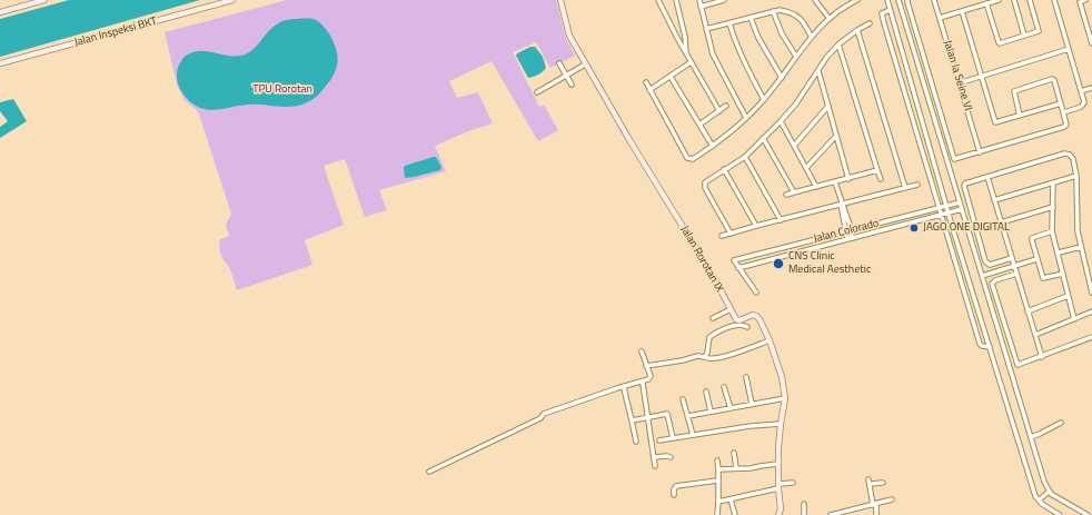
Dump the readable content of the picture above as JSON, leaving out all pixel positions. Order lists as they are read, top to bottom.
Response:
{
  "streets": {
    "street": [
      "Jalan Inspeksi BKT",
      "Jalan la Seine VI",
      "Jalan Colorado",
      "Jalan Rorotan IX"
    ]
  },
  "parks": ["TPU Rorotan"],
  "places": ["JAGO ONE DIGITAL", "CNS Clinic Medical Aesthetic"]
}
